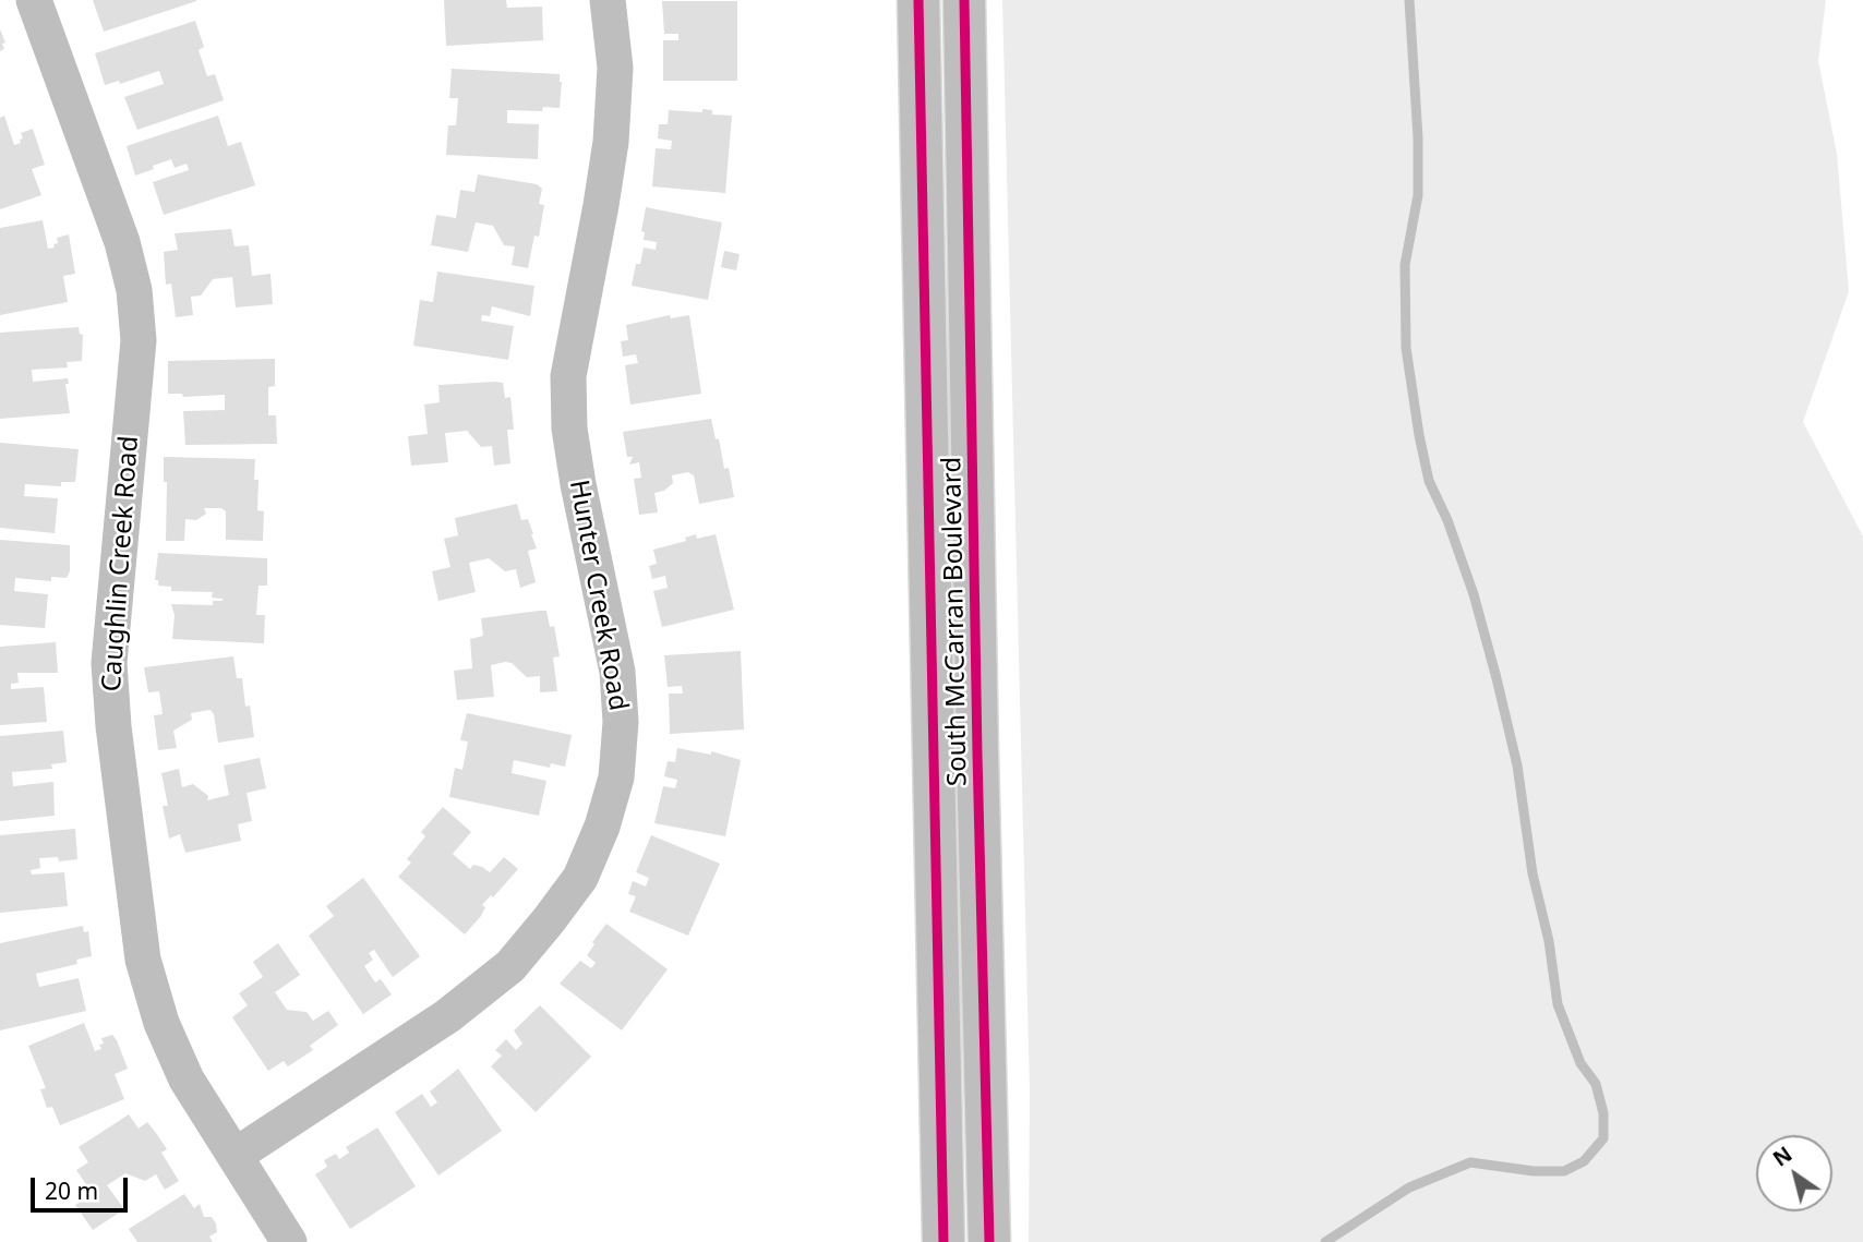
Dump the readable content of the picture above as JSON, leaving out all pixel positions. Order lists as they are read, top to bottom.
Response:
{
  "streets": {
    "main road": ["South McCarran Boulevard"],
    "street": ["Caughlin Creek Road", "Hunter Creek Road"]
  },
  "crossings": [
    ["Caughlin Creek Road", "Hunter Creek Road"]
  ],
  "scale_bar": "20 m",
  "north": "top left"
}
